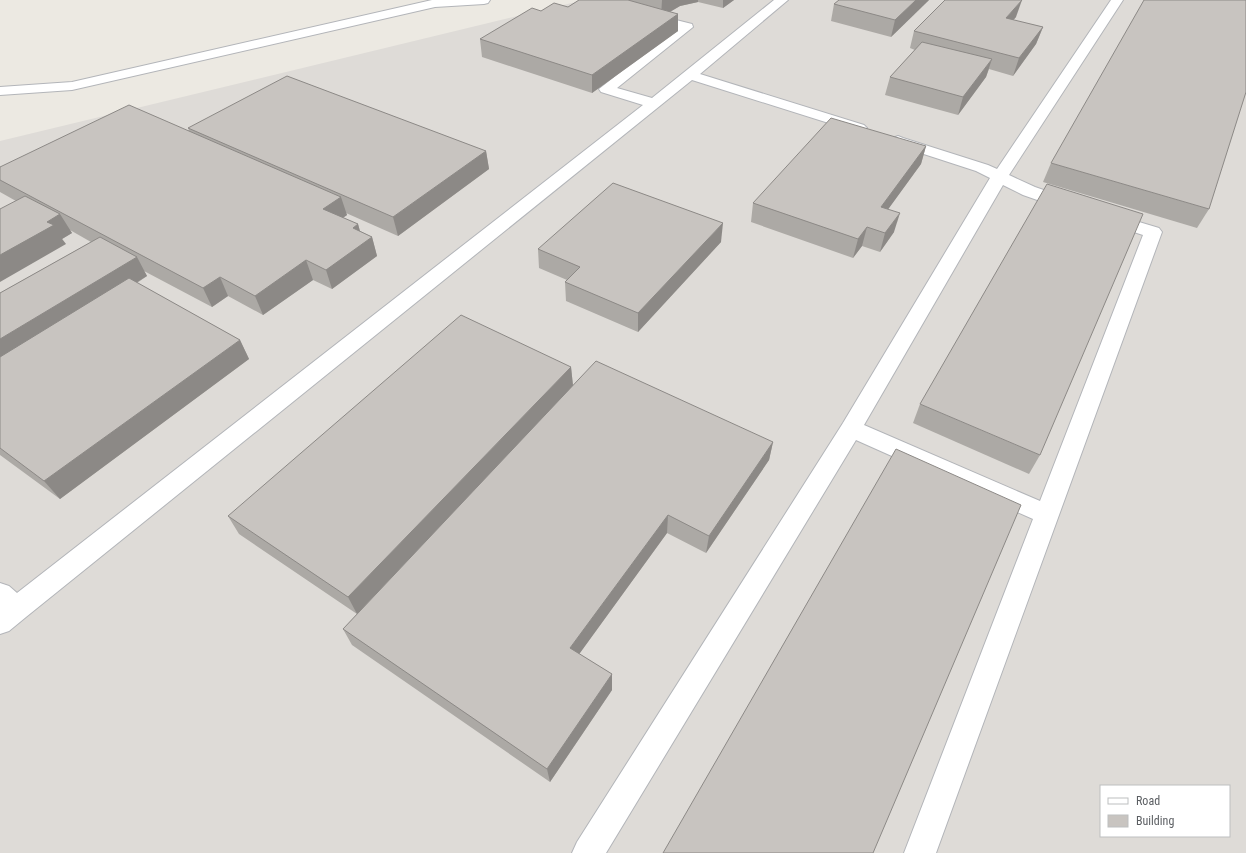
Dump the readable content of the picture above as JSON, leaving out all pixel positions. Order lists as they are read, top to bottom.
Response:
{
  "legend": ["Road", "Building"]
}
